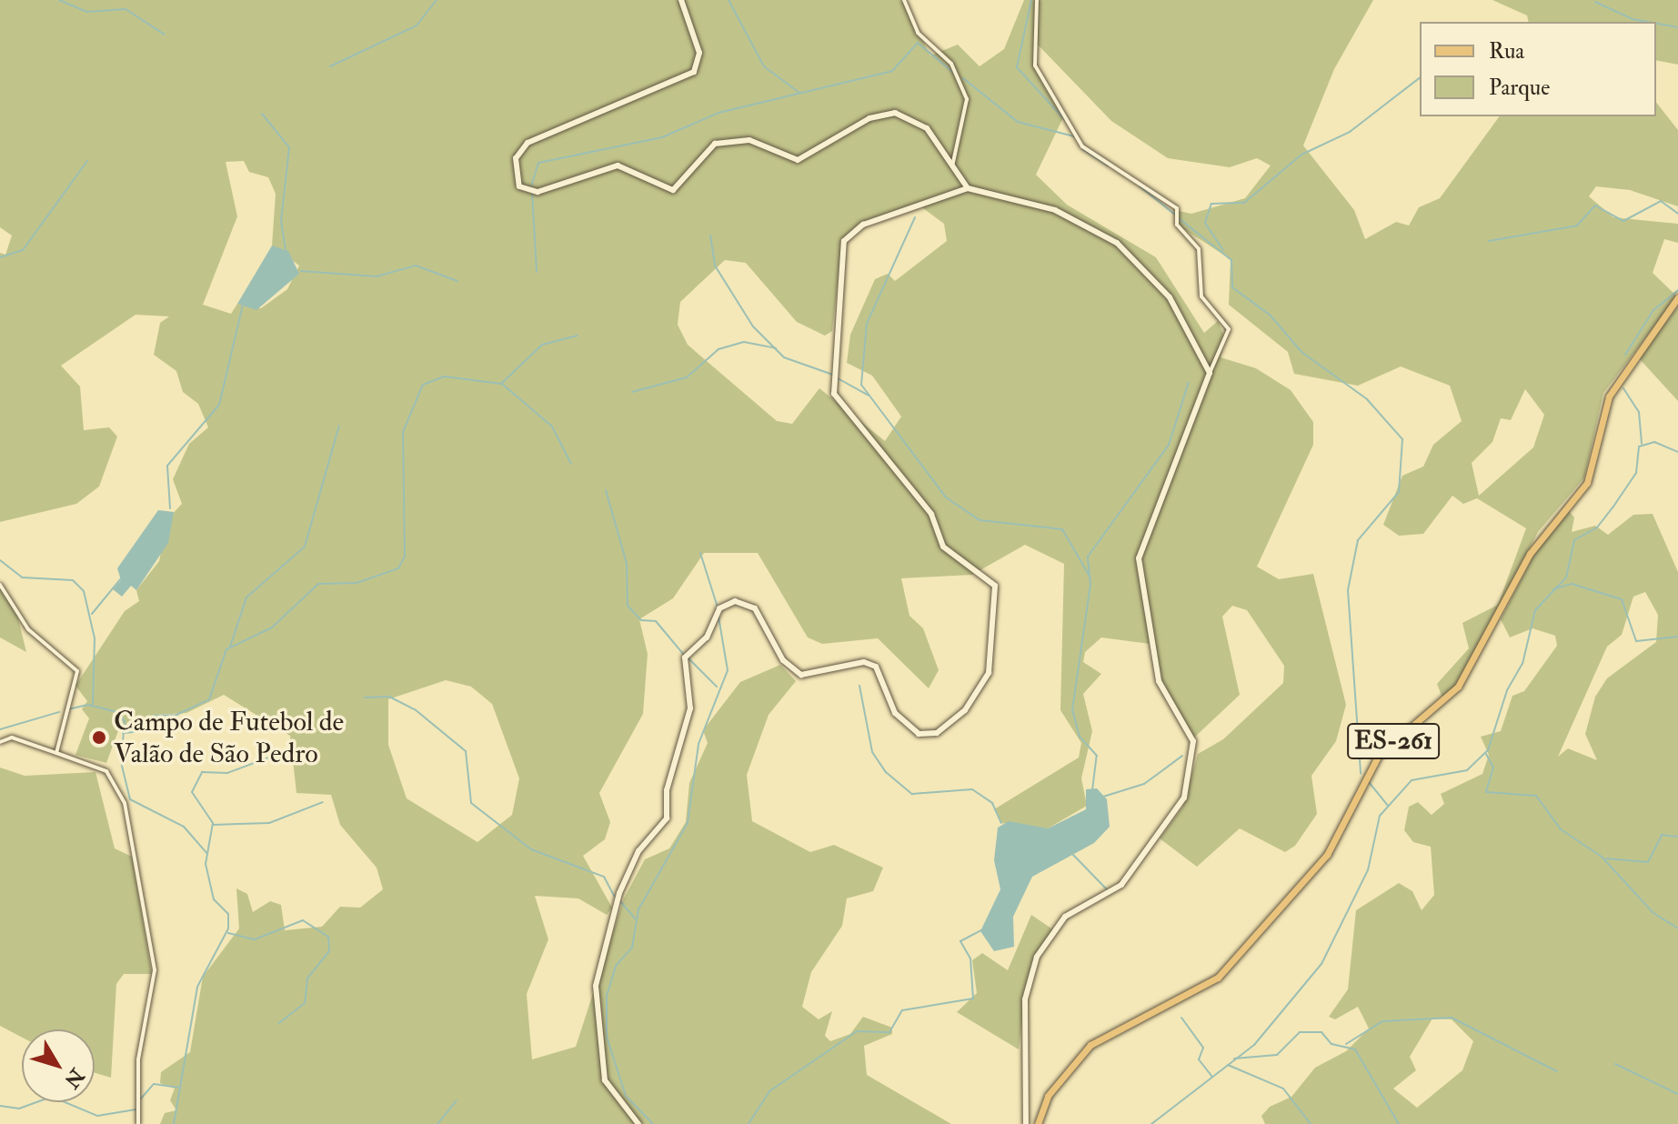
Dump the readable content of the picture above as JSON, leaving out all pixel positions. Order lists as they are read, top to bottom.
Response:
{
  "streets": {
    "main road": ["ES-261"]
  },
  "places": ["Campo de Futebol de Valão de São Pedro"],
  "legend": ["Rua", "Parque"],
  "north": "bottom right"
}
